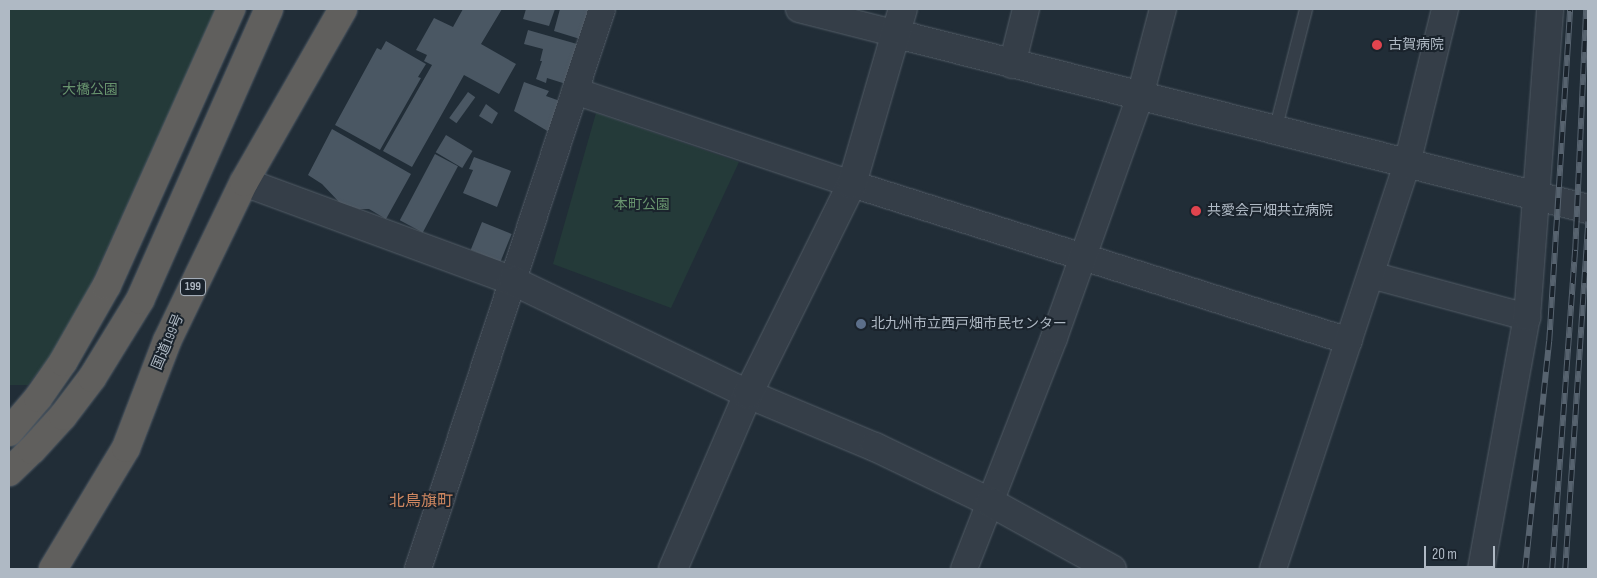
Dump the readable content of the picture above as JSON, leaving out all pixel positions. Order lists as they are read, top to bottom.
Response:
{
  "streets": {
    "highway": ["199", "国道199号"]
  },
  "districts": ["北鳥旗町"],
  "parks": ["大橋公園", "本町公園"],
  "places": ["古賀病院", "共愛会戸畑共立病院", "北九州市立西戸畑市民センター"],
  "scale_bar": "20 m"
}
